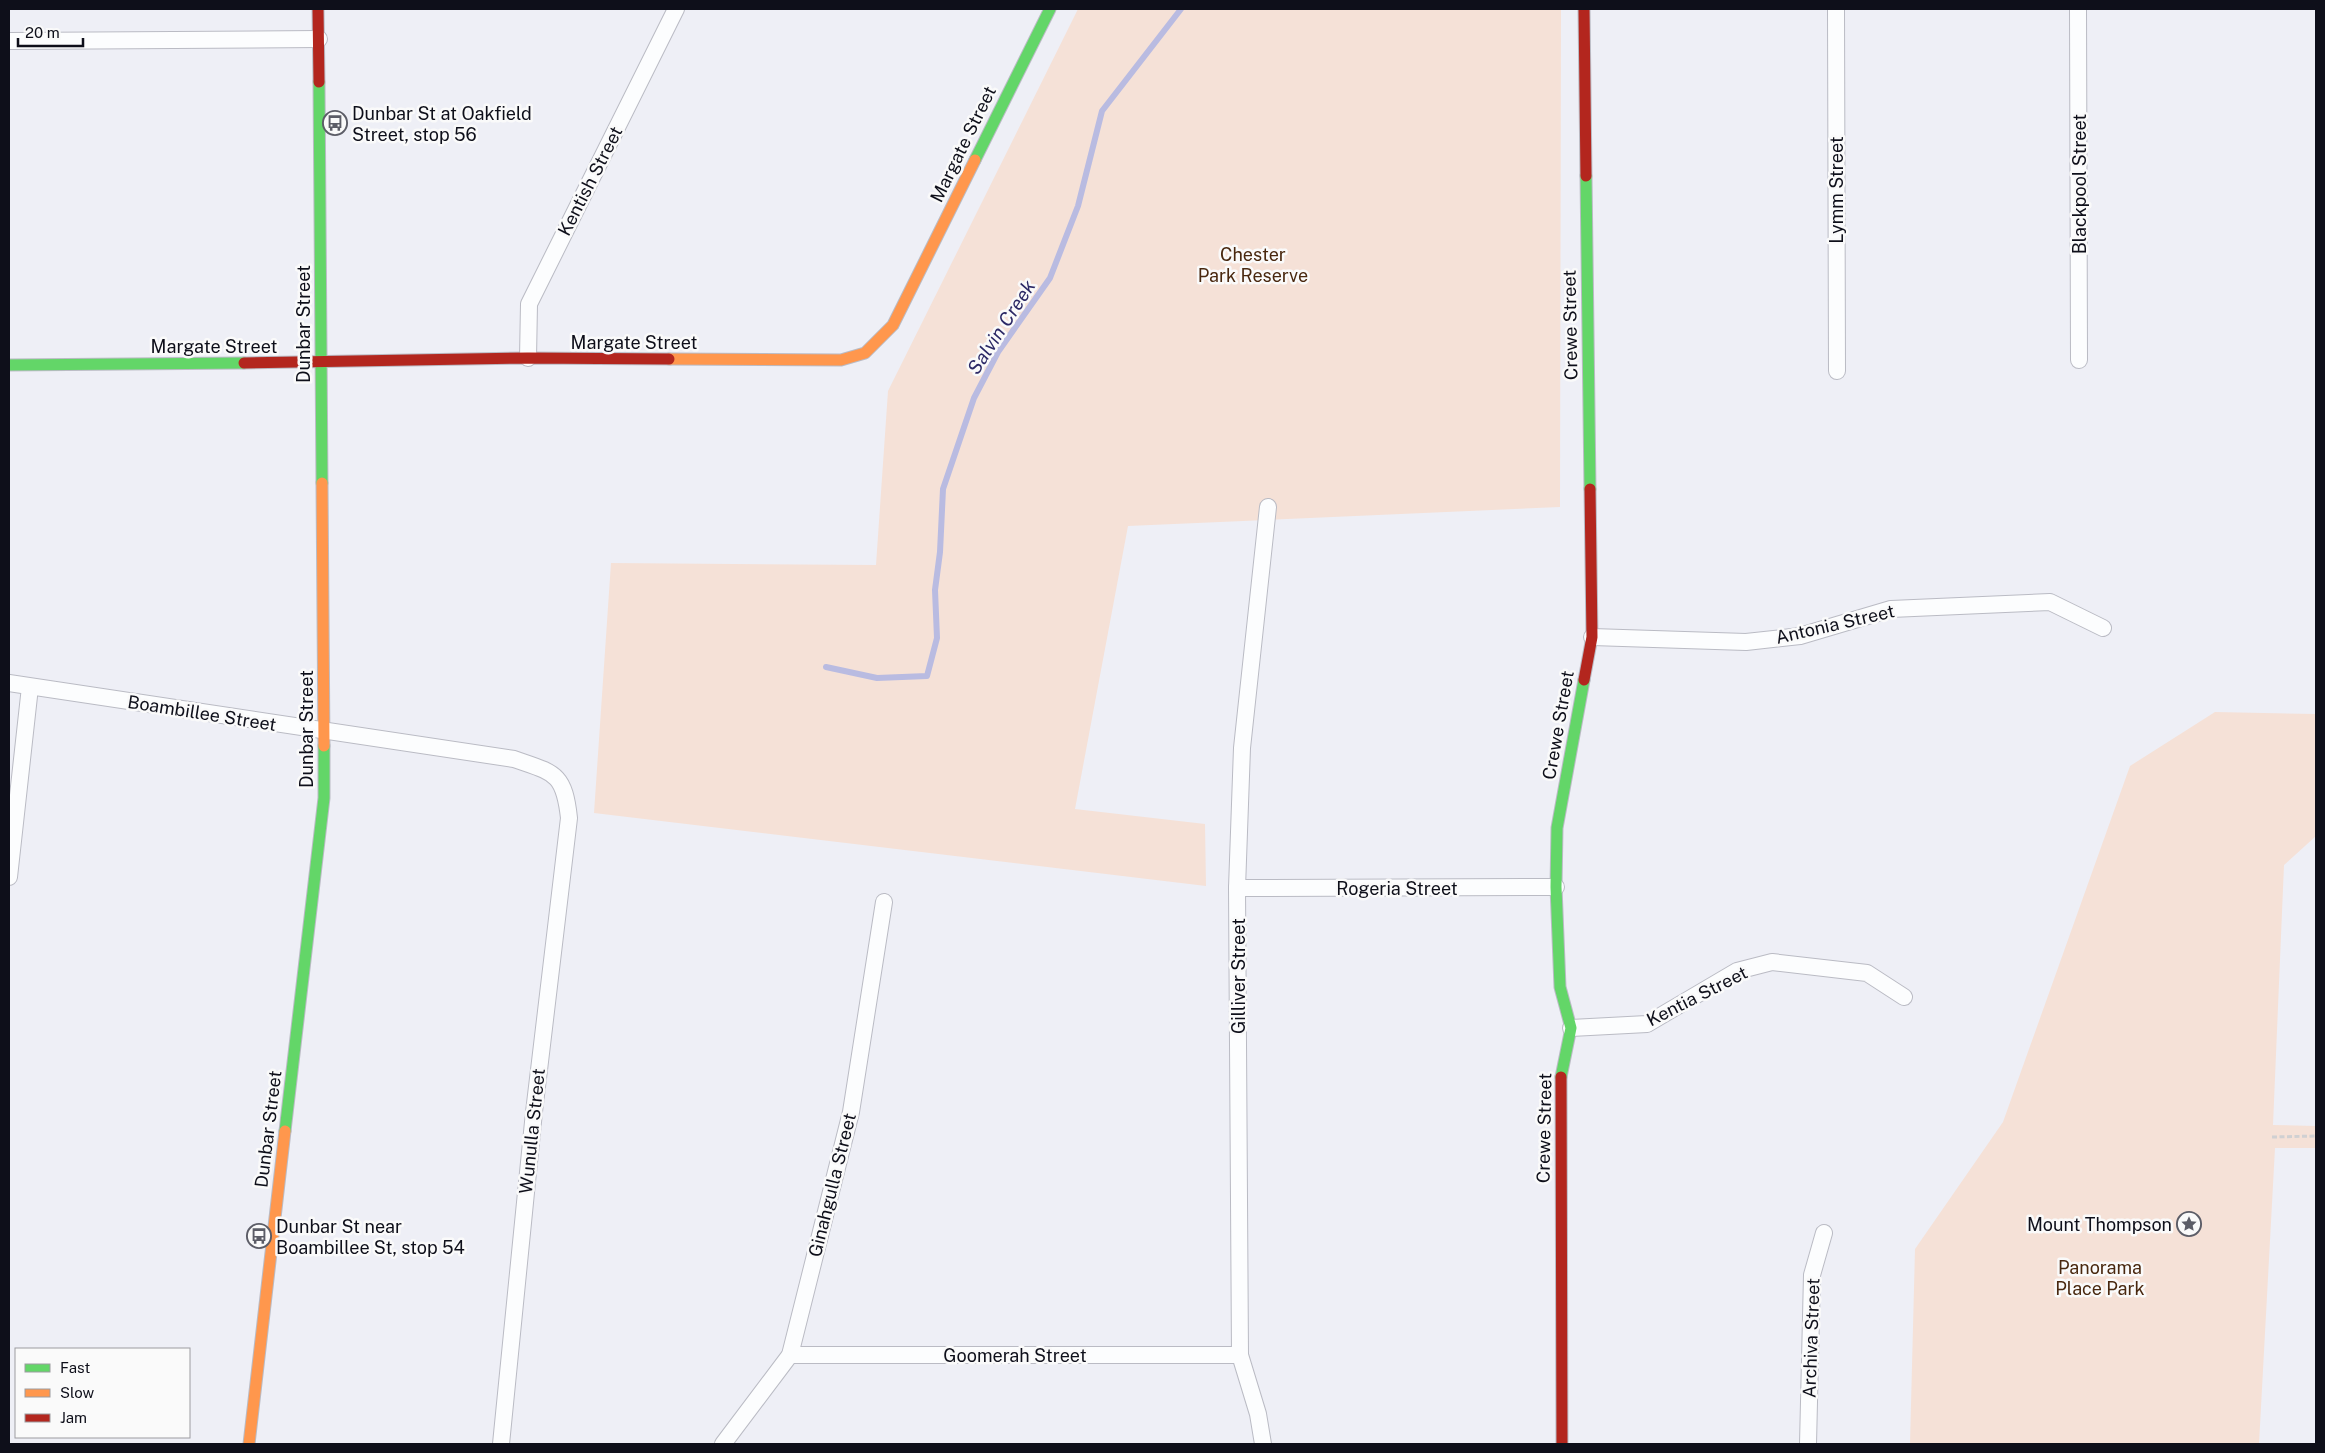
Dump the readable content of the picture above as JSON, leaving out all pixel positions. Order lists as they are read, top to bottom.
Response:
{
  "streets": {
    "street": [
      "Margate Street",
      "Kentish Street",
      "Blackpool Street",
      "Lymm Street",
      "Dunbar Street",
      "Crewe Street",
      "Antonia Street",
      "Boambillee Street",
      "Rogeria Street",
      "Gilliver Street",
      "Kentia Street",
      "Wunulla Street",
      "Ginahgulla Street",
      "Archiva Street",
      "Goomerah Street"
    ]
  },
  "crossings": [
    ["Margate Street", "Kentish Street"],
    ["Margate Street", "Dunbar Street"],
    ["Dunbar Street", "Boambillee Street"],
    ["Crewe Street", "Antonia Street"],
    ["Crewe Street", "Rogeria Street"],
    ["Crewe Street", "Kentia Street"],
    ["Boambillee Street", "Wunulla Street"],
    ["Rogeria Street", "Gilliver Street"],
    ["Gilliver Street", "Goomerah Street"],
    ["Ginahgulla Street", "Goomerah Street"]
  ],
  "water": ["Salvin Creek"],
  "parks": ["Chester Park Reserve", "Panorama Place Park"],
  "places": {
    "bus stop": ["Dunbar St at Oakfield Street, stop 56", "Dunbar St near Boambillee St, stop 54"],
    "place": ["Mount Thompson"]
  },
  "legend": ["Fast", "Slow", "Jam"],
  "scale_bar": "20 m"
}
